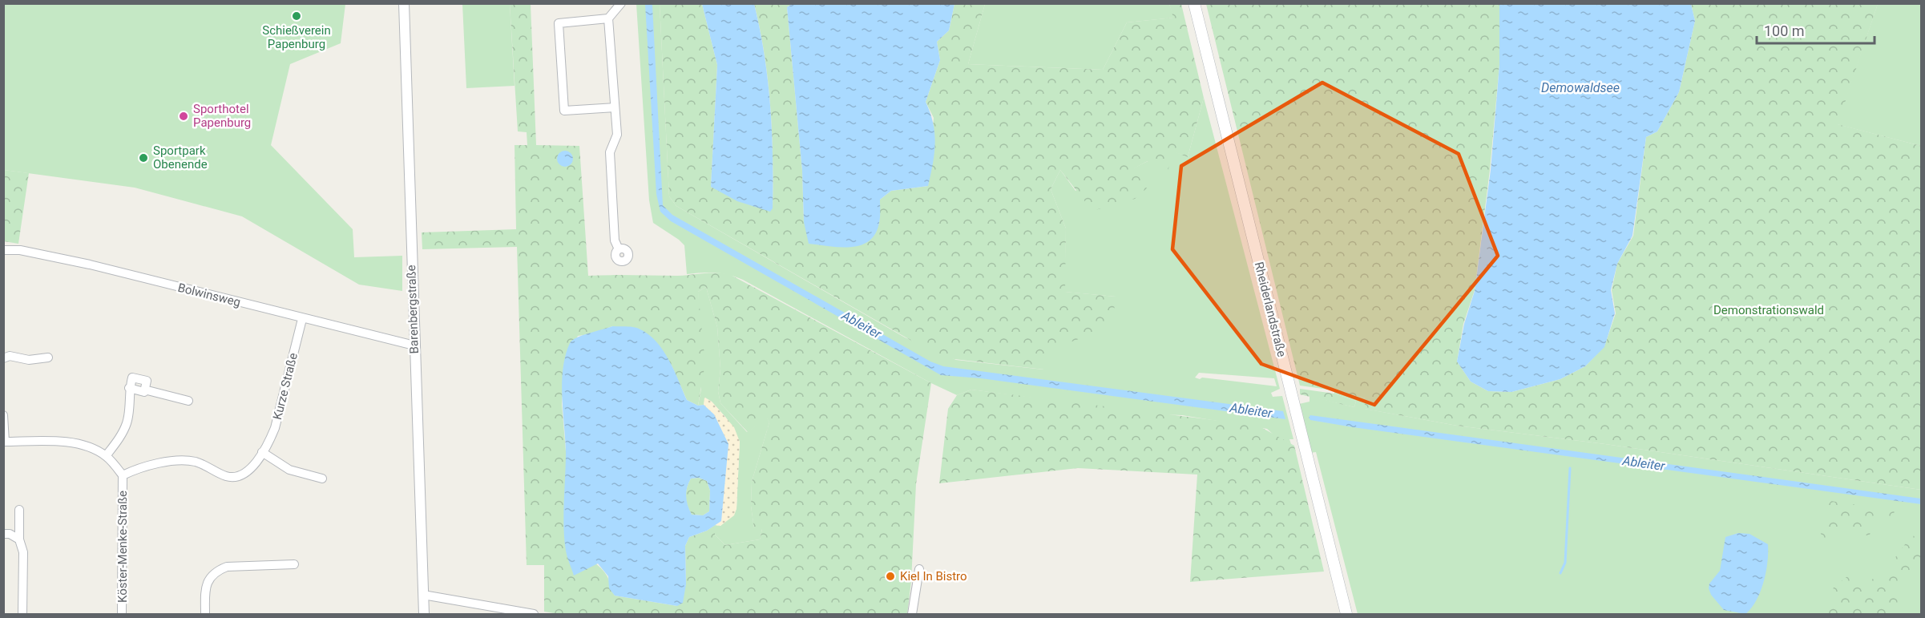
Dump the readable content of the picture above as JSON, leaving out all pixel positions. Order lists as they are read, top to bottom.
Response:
{
  "streets": {
    "main road": ["Rheiderlandstraße"],
    "street": [
      "Bolwinsweg",
      "Barenbergstraße",
      "Kurze Straße",
      "Köster-Menke-Straße"
    ]
  },
  "crossings": [
    ["Bolwinsweg", "Barenbergstraße"],
    ["Bolwinsweg", "Kurze Straße"],
    ["Kurze Straße", "Köster-Menke-Straße"]
  ],
  "water": ["Demowaldsee", "Ableiter"],
  "parks": ["Demonstrationswald"],
  "places": [
    "Schießverein Papenburg",
    "Sporthotel Papenburg",
    "Sportpark Obenende",
    "Kiel In Bistro"
  ],
  "scale_bar": "100 m"
}
